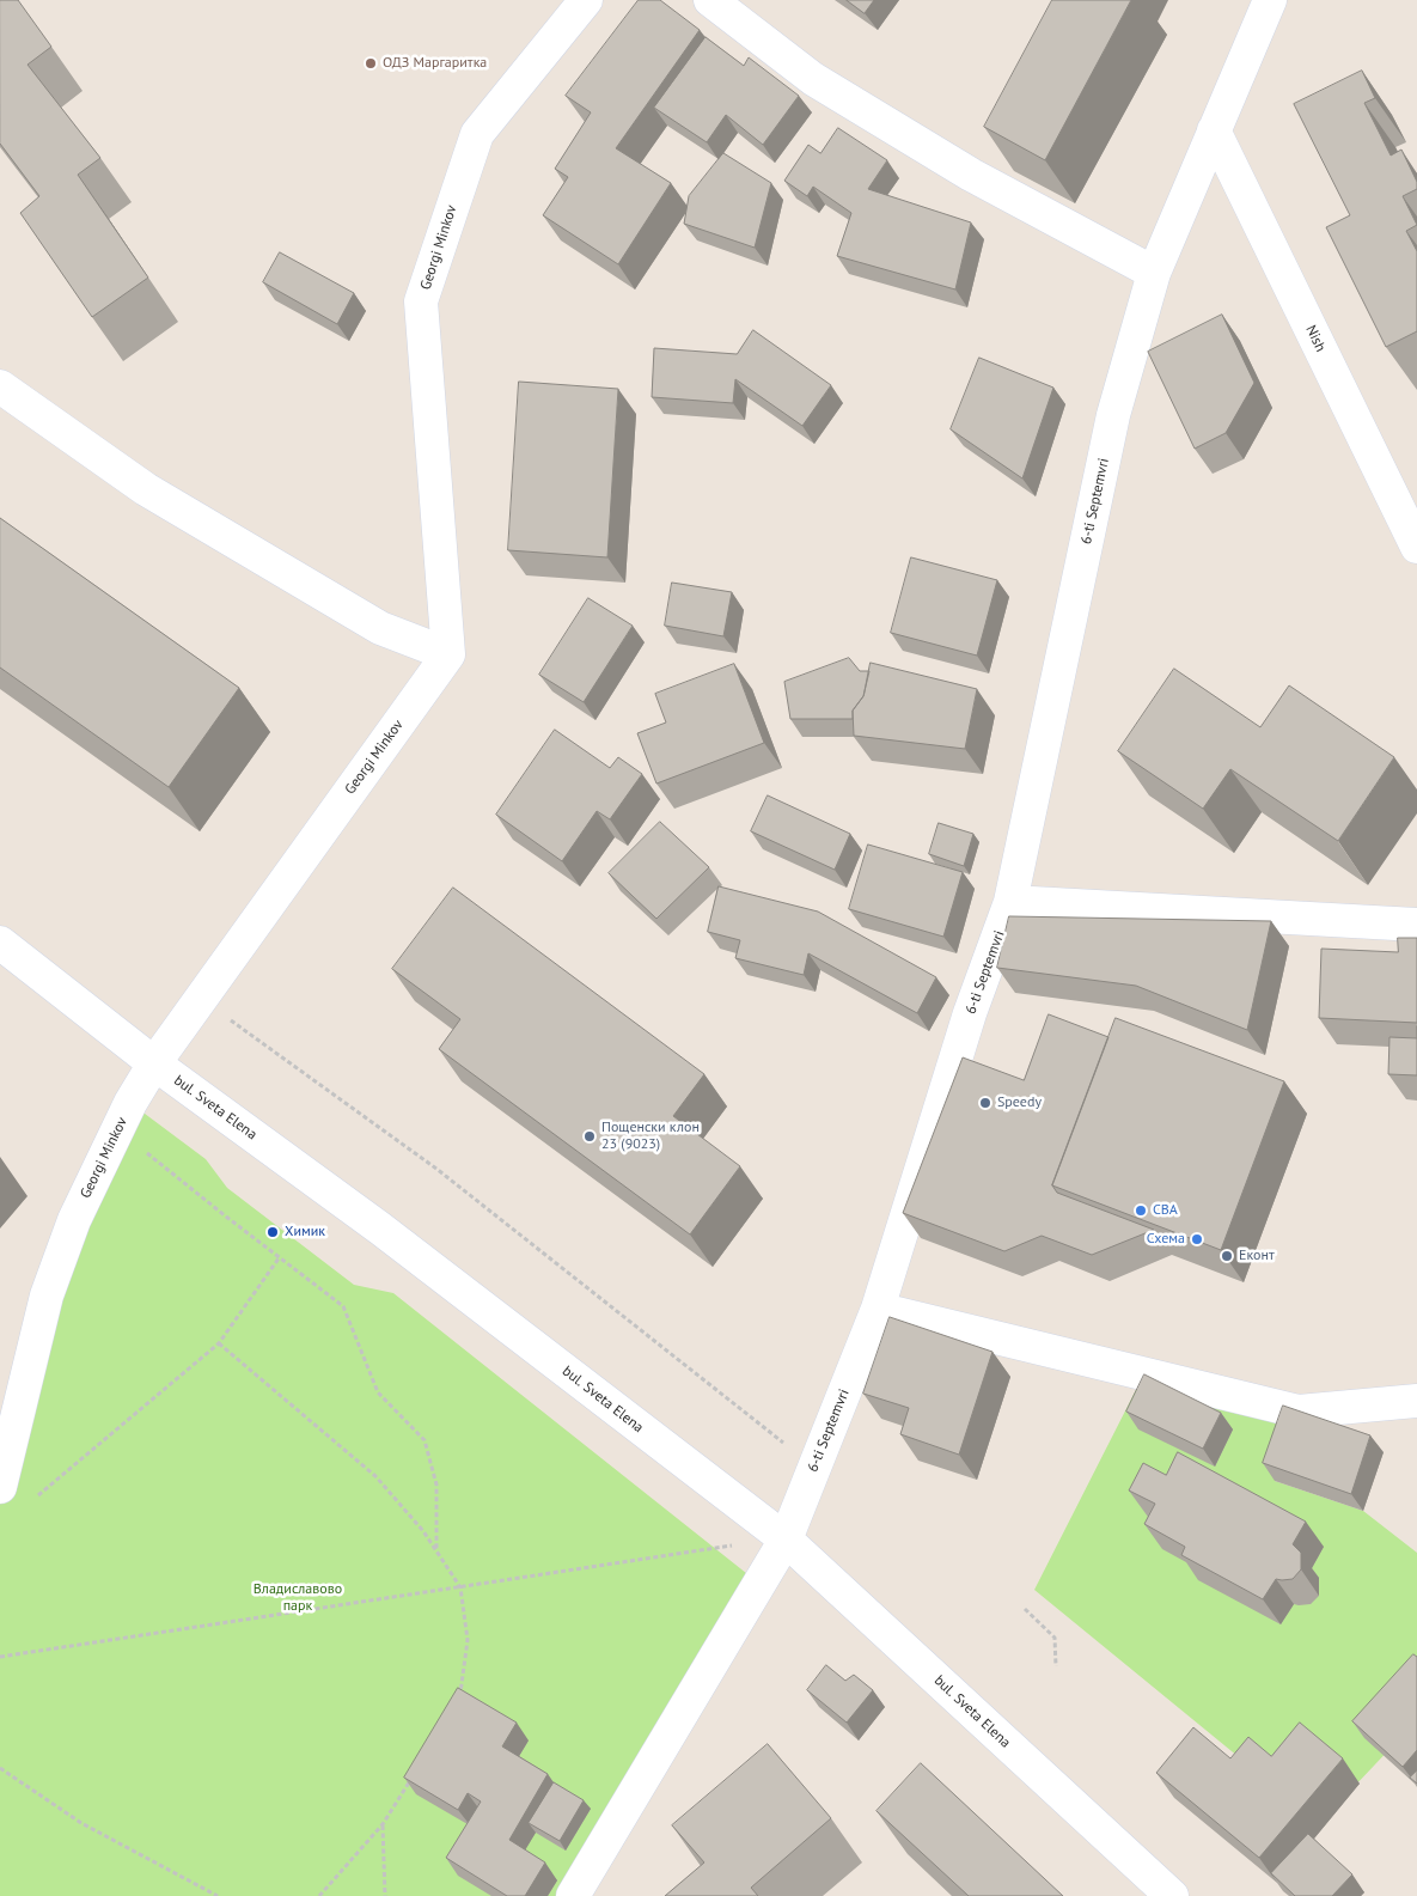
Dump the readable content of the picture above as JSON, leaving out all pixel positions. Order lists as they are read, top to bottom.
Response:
{
  "streets": {
    "street": [
      "Georgi Minkov",
      "Nish",
      "6-ti Septemvri",
      "bul. Sveta Elena"
    ]
  },
  "crossings": [
    ["Georgi Minkov", "bul. Sveta Elena"],
    ["Nish", "6-ti Septemvri"],
    ["6-ti Septemvri", "bul. Sveta Elena"]
  ],
  "parks": ["Владиславово парк"],
  "places": [
    "ОДЗ Маргаритка",
    "Speedy",
    "Пощенски клон 23 (9023)",
    "CBA",
    "Химик",
    "Схема",
    "Еконт"
  ]
}
